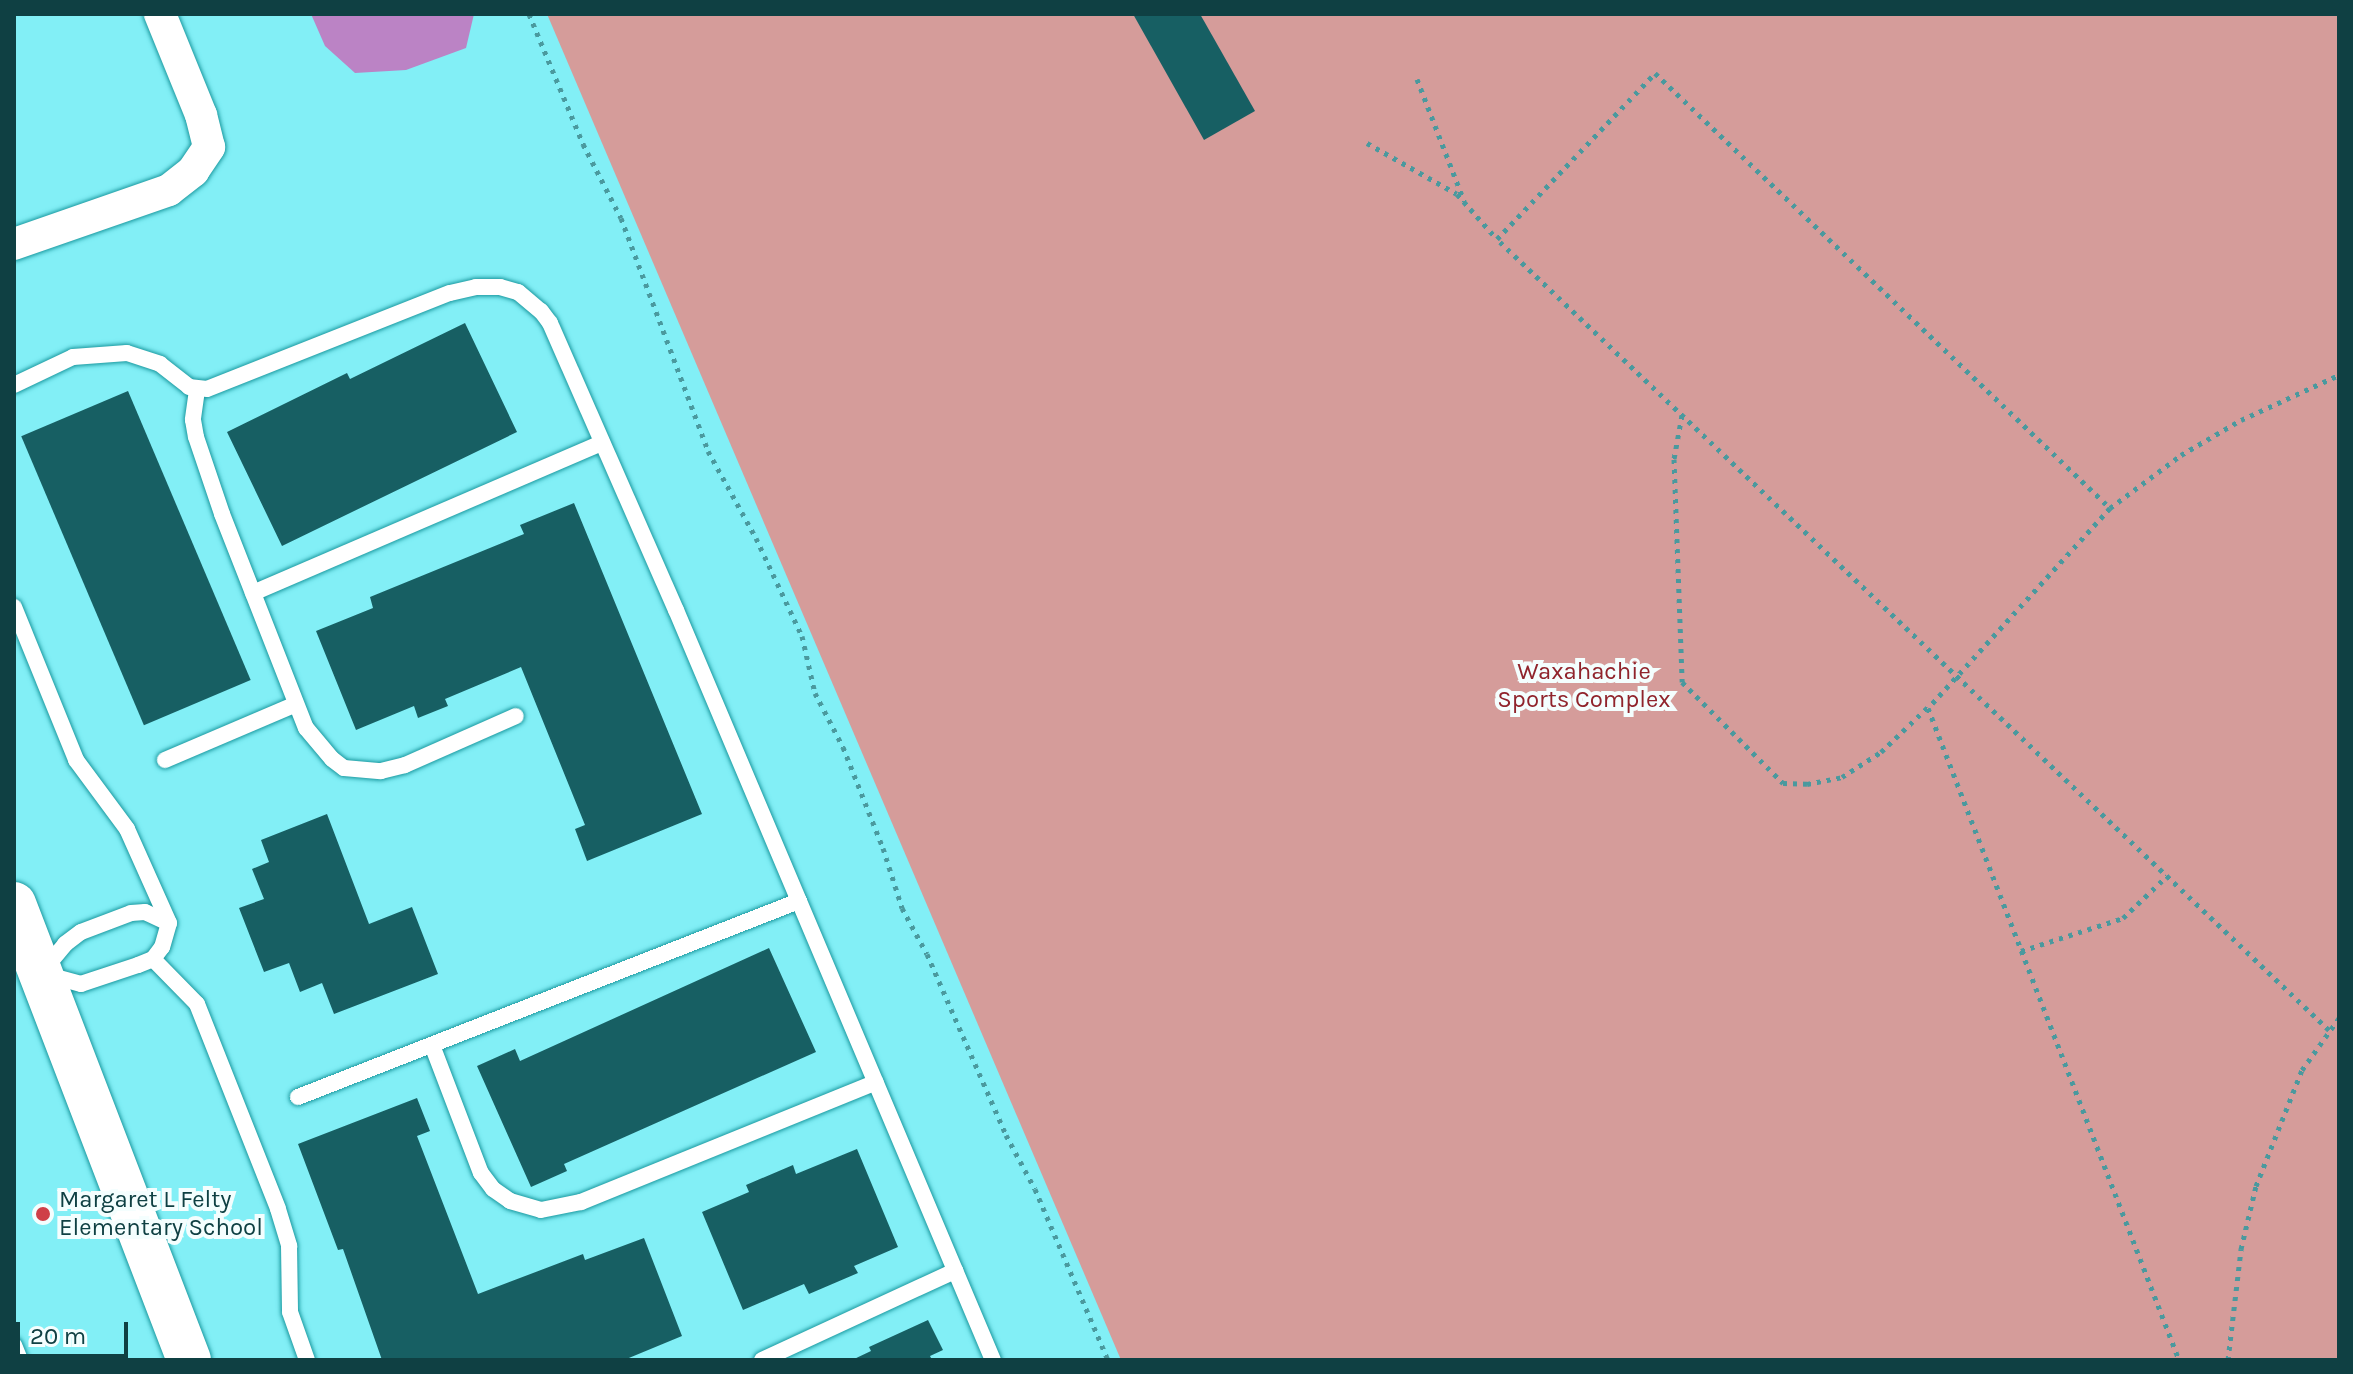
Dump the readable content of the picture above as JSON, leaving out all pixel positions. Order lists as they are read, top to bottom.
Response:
{
  "parks": ["Waxahachie Sports Complex"],
  "places": ["Margaret L Felty Elementary School"],
  "scale_bar": "20 m"
}
